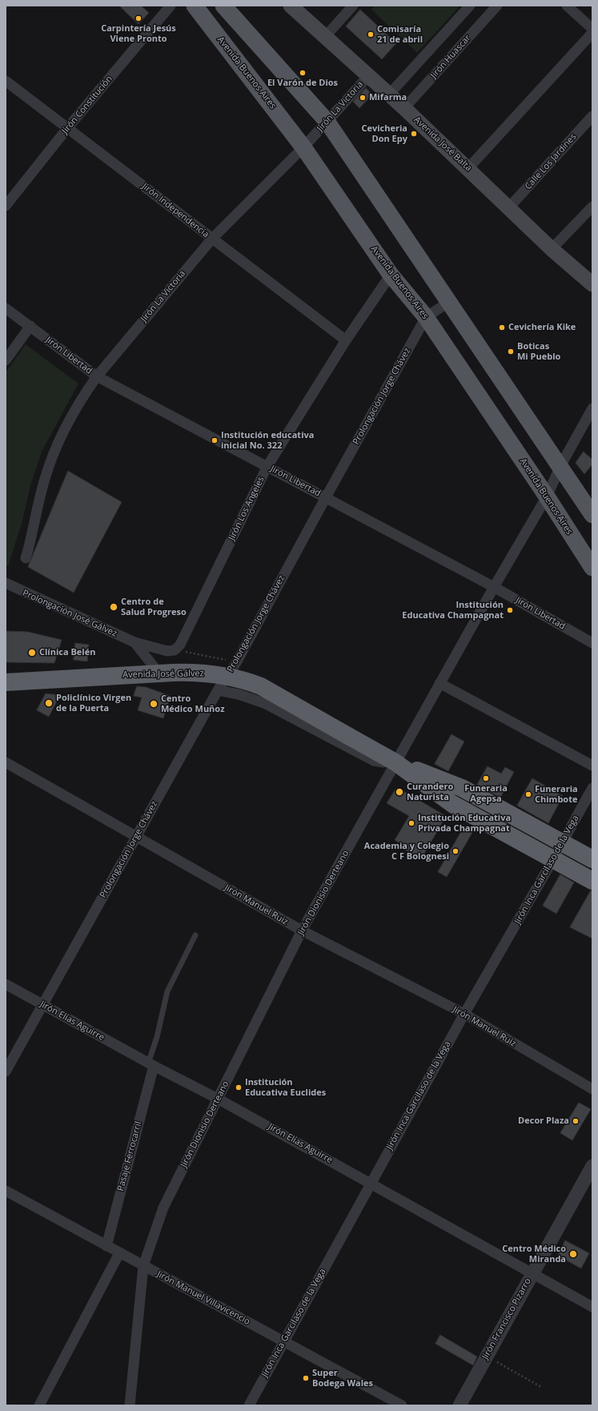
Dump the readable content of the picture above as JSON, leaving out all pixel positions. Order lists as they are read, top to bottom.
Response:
{
  "streets": {
    "highway": ["Avenida José Gálvez"],
    "main road": ["Avenida Buenos Aires", "Avenida José Balta"],
    "street": [
      "Jirón Huascar",
      "Jirón Constitución",
      "Jirón La Victoria",
      "Calle Los Jardines",
      "Jirón Independencia",
      "Jirón Libertad",
      "Prolongación Jorge Chávez",
      "Jirón Los Angeles",
      "Prolongación José Gálvez",
      "Jirón Inca Garcilaso de la Vega",
      "Jirón Dionisio Derteano",
      "Jirón Manuel Ruiz",
      "Jirón Elías Aguirre",
      "Pasaje Ferrocarril",
      "Jirón Manuel Villavicencio",
      "Jirón Francisco Pizarro"
    ]
  },
  "crossings": [
    ["Jirón Huascar", "Avenida José Balta"],
    ["Avenida Buenos Aires", "Jirón La Victoria"],
    ["Avenida Buenos Aires", "Prolongación Jorge Chávez"],
    ["Avenida Buenos Aires", "Jirón Los Angeles"],
    ["Avenida Buenos Aires", "Jirón Dionisio Derteano"],
    ["Jirón Constitución", "Jirón Independencia"],
    ["Jirón La Victoria", "Avenida José Balta"],
    ["Jirón La Victoria", "Jirón Independencia"],
    ["Jirón La Victoria", "Jirón Libertad"],
    ["Avenida José Balta", "Calle Los Jardines"],
    ["Jirón Independencia", "Jirón Los Angeles"],
    ["Jirón Libertad", "Prolongación Jorge Chávez"],
    ["Jirón Libertad", "Jirón Los Angeles"],
    ["Jirón Libertad", "Jirón Dionisio Derteano"],
    ["Prolongación Jorge Chávez", "Jirón Manuel Ruiz"],
    ["Prolongación Jorge Chávez", "Jirón Elías Aguirre"],
    ["Jirón Los Angeles", "Prolongación José Gálvez"],
    ["Prolongación José Gálvez", "Avenida José Gálvez"],
    ["Avenida José Gálvez", "Jirón Inca Garcilaso de la Vega"],
    ["Avenida José Gálvez", "Jirón Dionisio Derteano"],
    ["Jirón Inca Garcilaso de la Vega", "Jirón Manuel Ruiz"],
    ["Jirón Inca Garcilaso de la Vega", "Jirón Elías Aguirre"],
    ["Jirón Inca Garcilaso de la Vega", "Jirón Manuel Villavicencio"],
    ["Jirón Dionisio Derteano", "Jirón Manuel Ruiz"],
    ["Jirón Dionisio Derteano", "Jirón Elías Aguirre"],
    ["Jirón Dionisio Derteano", "Jirón Manuel Villavicencio"],
    ["Jirón Elías Aguirre", "Pasaje Ferrocarril"],
    ["Jirón Elías Aguirre", "Jirón Francisco Pizarro"],
    ["Pasaje Ferrocarril", "Jirón Manuel Villavicencio"]
  ],
  "places": [
    "Carpintería Jesús Viene Pronto",
    "Comisaría 21 de abril",
    "El Varón de Dios",
    "Mifarma",
    "Cevicheria Don Epy",
    "Cevichería Kike",
    "Boticas Mi Pueblo",
    "Institución educativa inicial No. 322",
    "Centro de Salud Progreso",
    "Institución Educativa Champagnat",
    "Clínica Belén",
    "Policlínico Virgen de la Puerta",
    "Centro Médico Muñoz",
    "Funeraria Agepsa",
    "Curandero Naturista",
    "Funeraria Chimbote",
    "Institución Educativa Privada Champagnat",
    "Academia y Colegio C F Bolognesi",
    "Institución Educativa Euclides",
    "Decor Plaza",
    "Centro Médico Miranda",
    "Super Bodega Wales"
  ]
}
